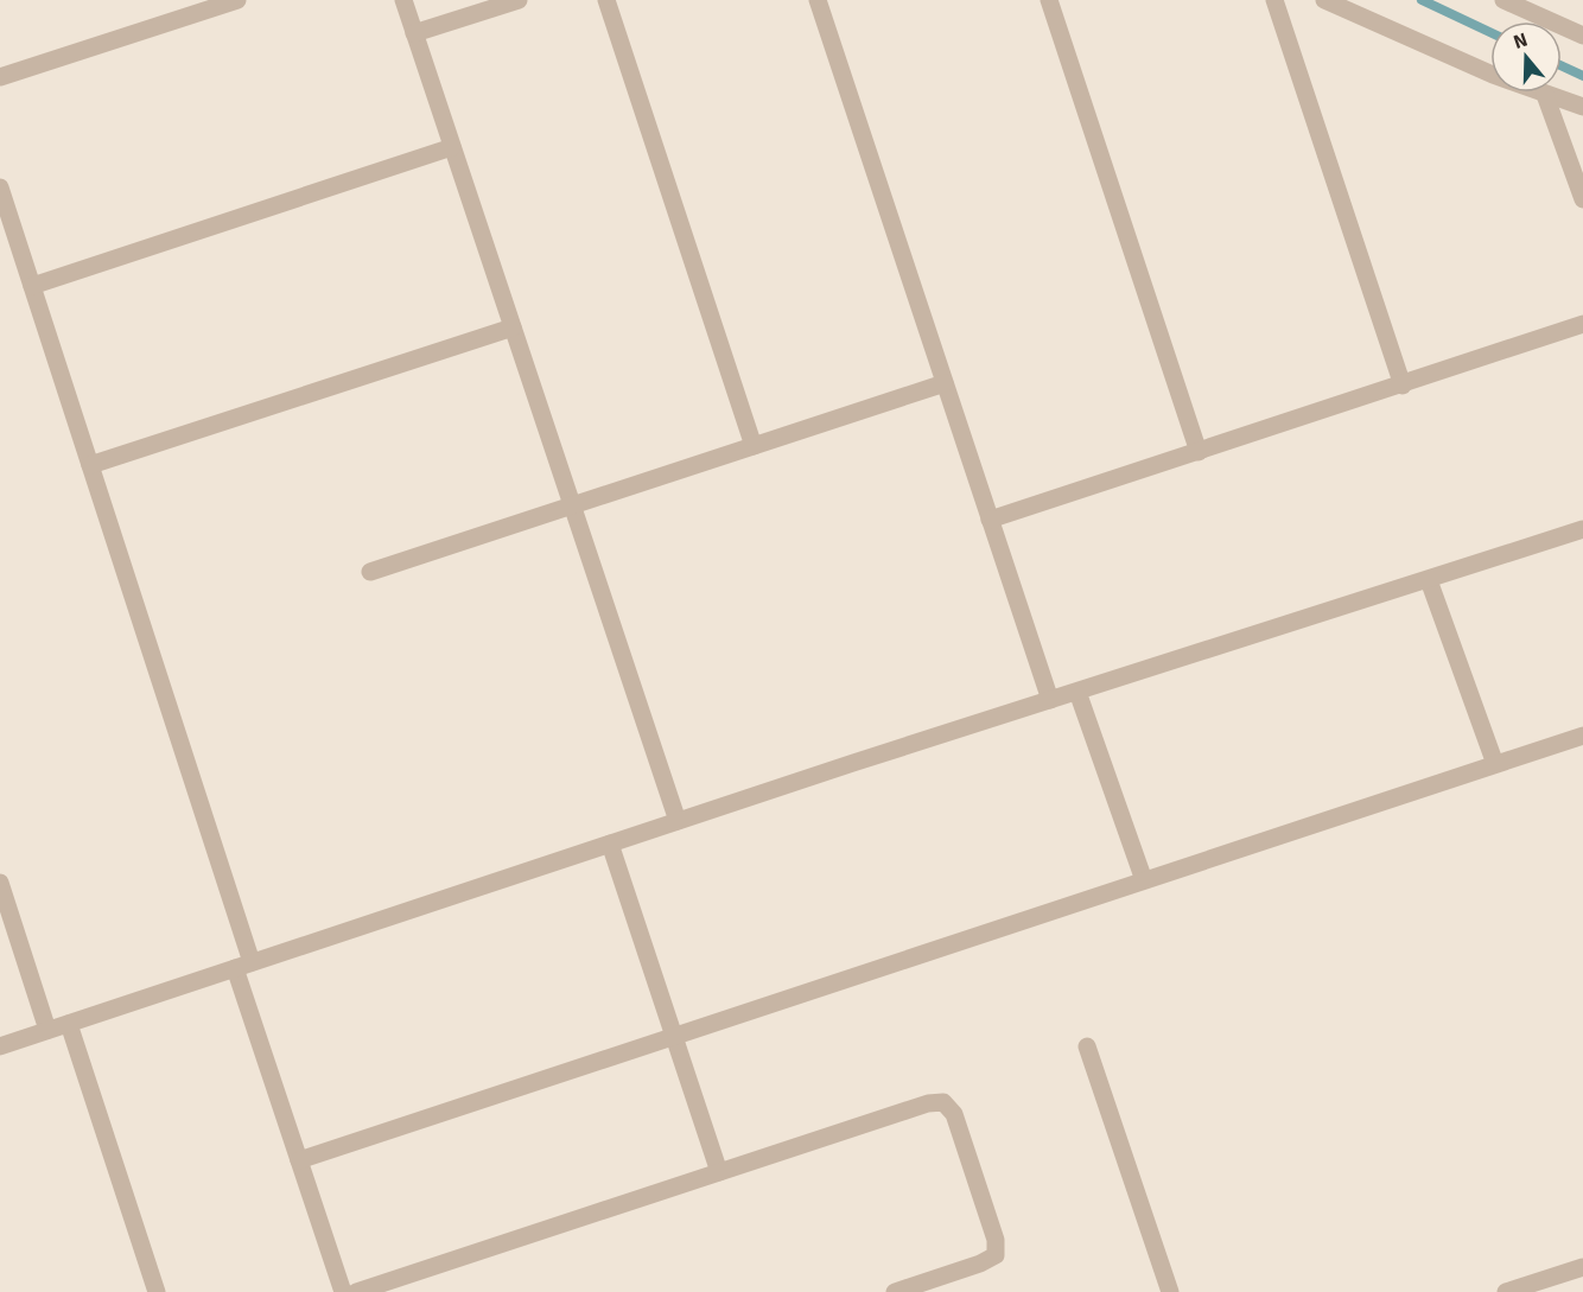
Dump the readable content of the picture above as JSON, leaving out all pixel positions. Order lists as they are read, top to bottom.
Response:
{
  "north": "top"
}
